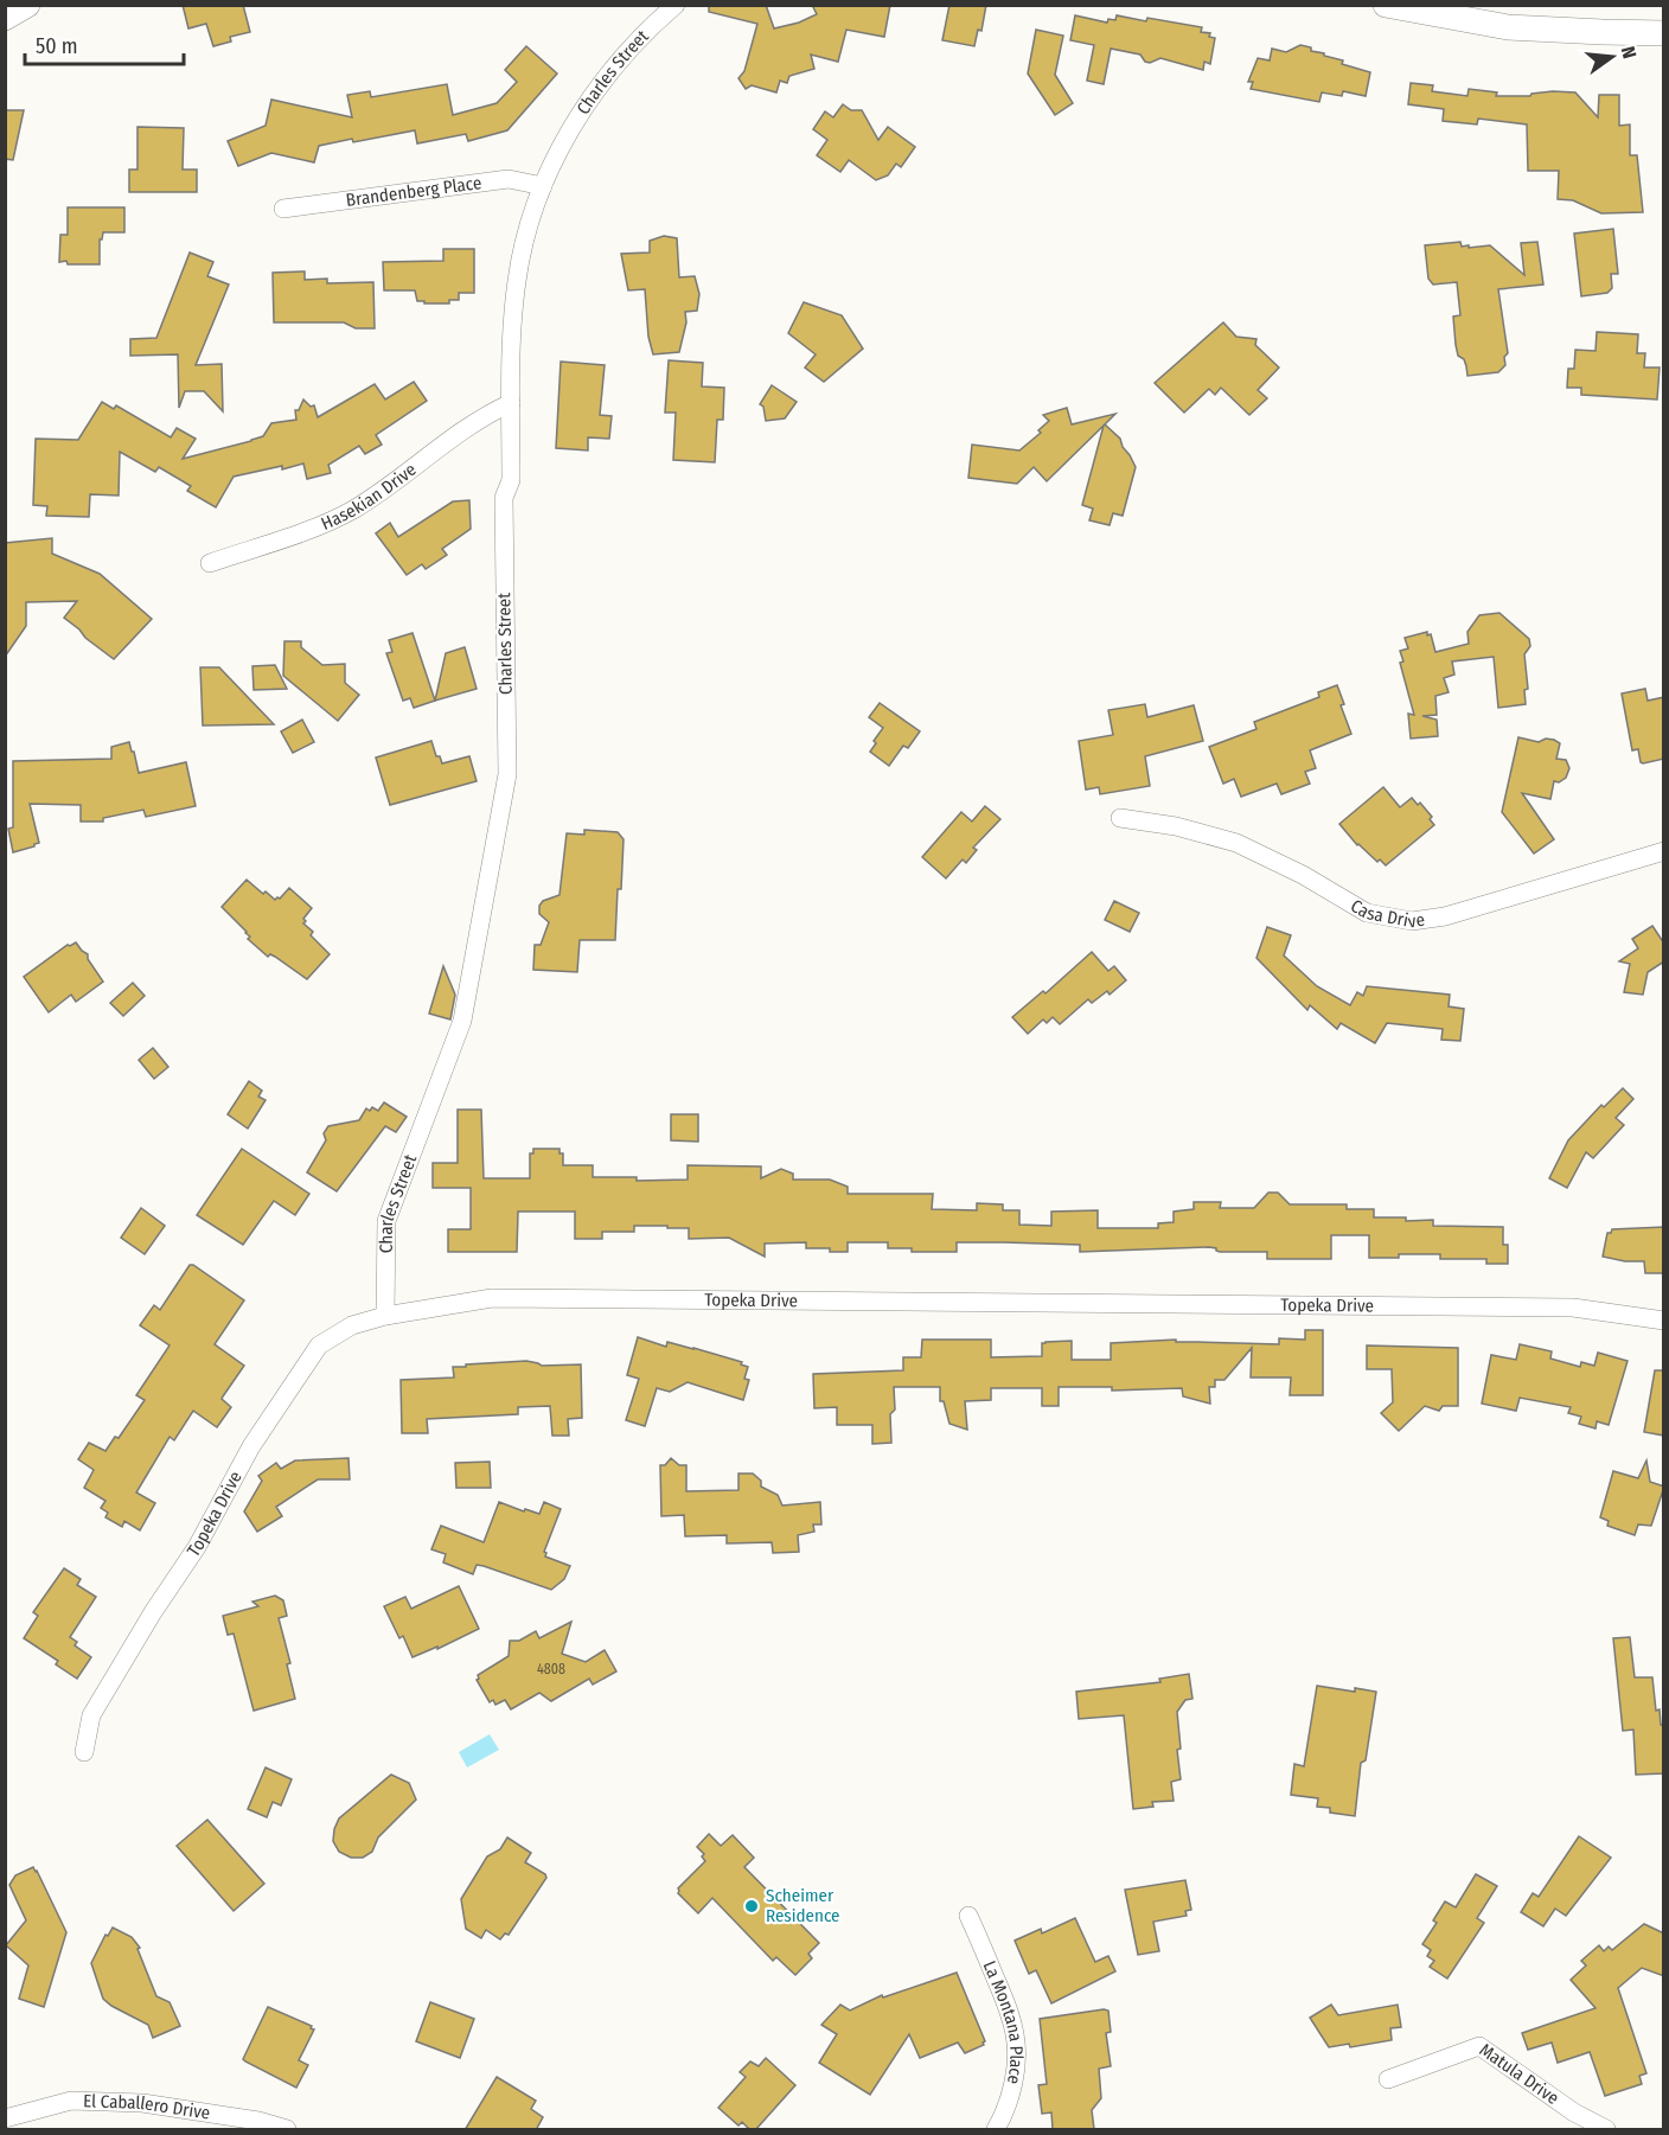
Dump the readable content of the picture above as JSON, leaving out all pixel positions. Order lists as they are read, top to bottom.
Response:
{
  "streets": {
    "street": [
      "Charles Street",
      "Brandenberg Place",
      "Hasekian Drive",
      "Casa Drive",
      "Topeka Drive",
      "La Montana Place",
      "Matula Drive",
      "El Caballero Drive"
    ]
  },
  "crossings": [
    ["Charles Street", "Brandenberg Place"],
    ["Charles Street", "Hasekian Drive"],
    ["Charles Street", "Topeka Drive"]
  ],
  "places": ["Scheimer Residence"],
  "house_numbers": ["4808"],
  "scale_bar": "50 m",
  "north": "right"
}
